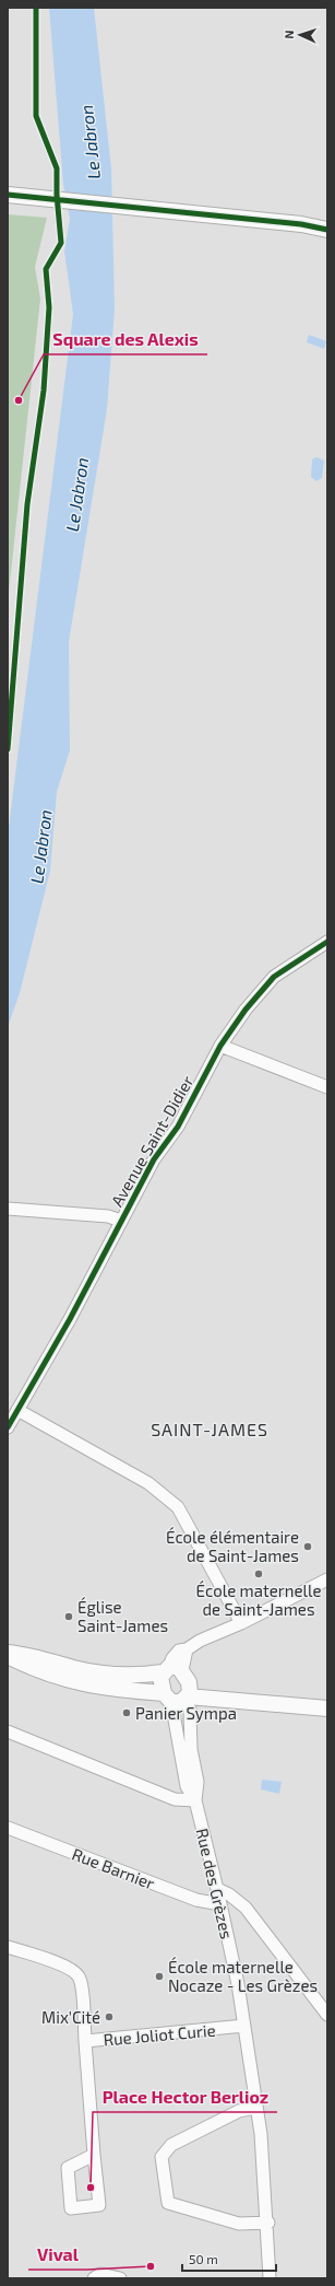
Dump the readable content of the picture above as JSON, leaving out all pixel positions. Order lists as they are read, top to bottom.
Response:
{
  "streets": {
    "street": [
      "Avenue Saint-Didier",
      "Rue Barnier",
      "Rue des Grèzes",
      "Rue Joliot Curie"
    ]
  },
  "crossings": [
    ["Rue Barnier", "Rue des Grèzes"],
    ["Rue des Grèzes", "Rue Joliot Curie"]
  ],
  "districts": ["SAINT-JAMES"],
  "water": ["Le Jabron"],
  "places": [
    "Square des Alexis",
    "École élémentaire de Saint-James",
    "École maternelle de Saint-James",
    "Église Saint-James",
    "Panier Sympa",
    "École maternelle Nocaze - Les Grèzes",
    "Mix'Cité",
    "Place Hector Berlioz",
    "Vival"
  ],
  "scale_bar": "50 m",
  "north": "left"
}
